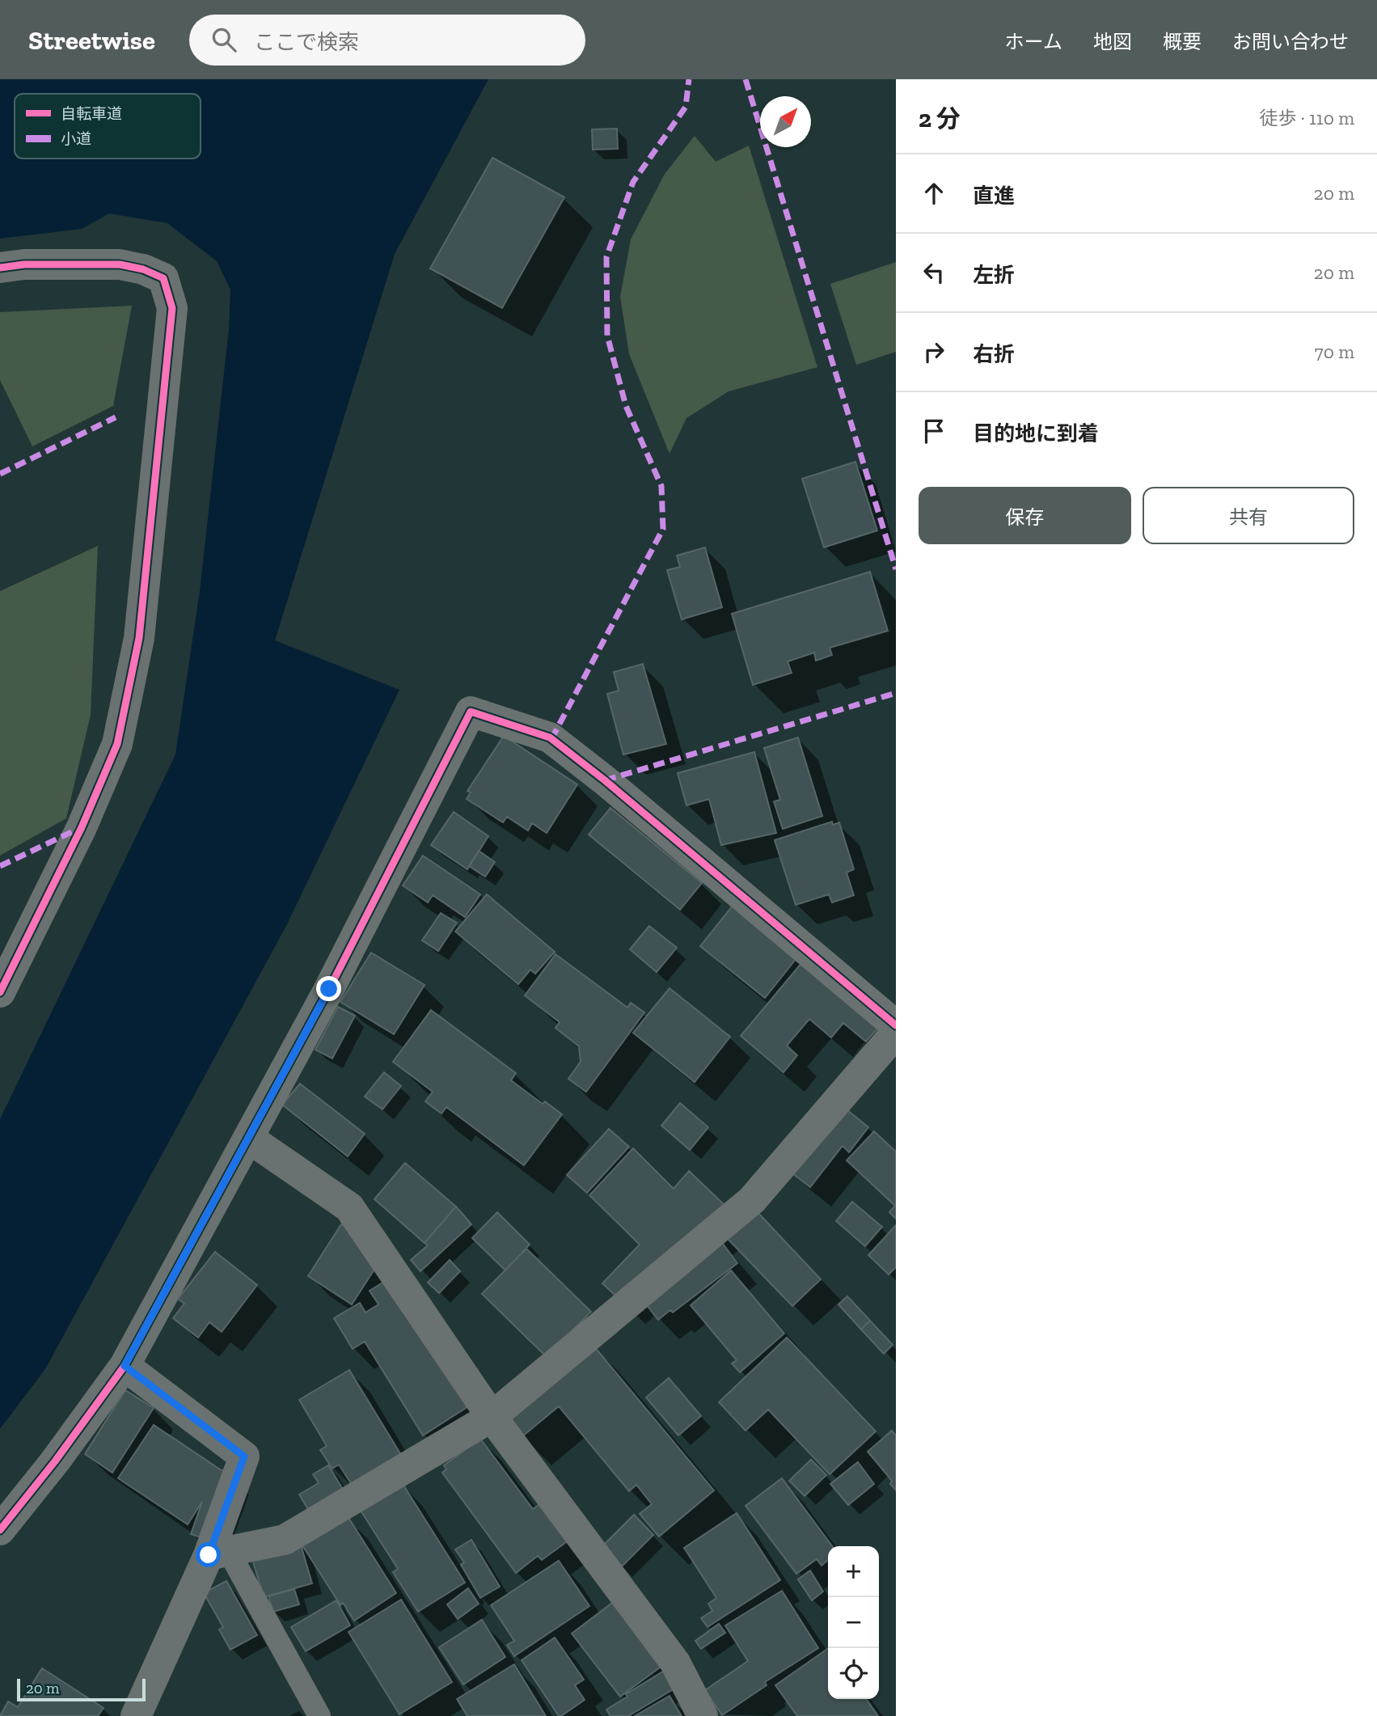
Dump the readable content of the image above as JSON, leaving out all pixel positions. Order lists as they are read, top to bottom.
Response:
{
  "legend": ["自転車道", "小道"],
  "scale_bar": "20 m",
  "north": "top right",
  "page": {
    "header": "Streetwise",
    "search": "ここで検索",
    "nav": [
      "ホーム",
      "地図",
      "概要",
      "お問い合わせ"
    ],
    "heading": ["2 分", "徒歩 · 110 m"],
    "list": [
      ["直進", "20 m"],
      ["左折", "20 m"],
      ["右折", "70 m"],
      "目的地に到着"
    ],
    "buttons": ["保存", "共有"],
    "map_buttons": ["+", "−"],
    "scale": "20 m"
  }
}
